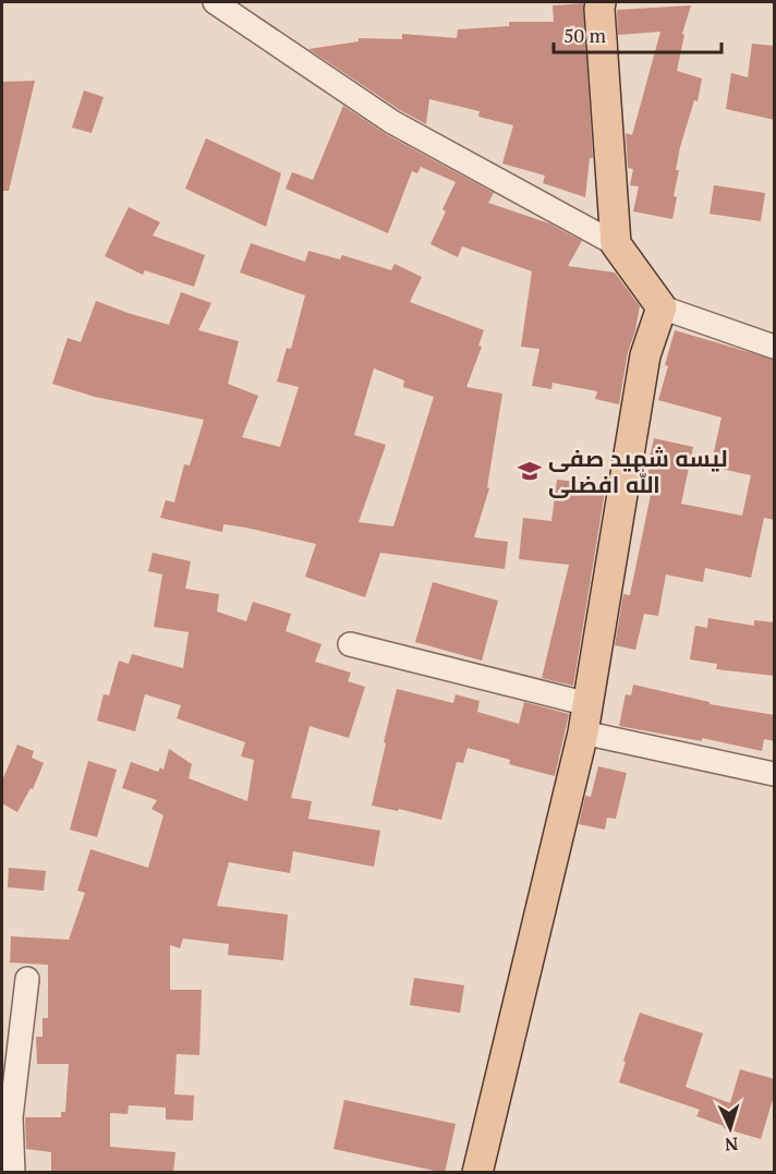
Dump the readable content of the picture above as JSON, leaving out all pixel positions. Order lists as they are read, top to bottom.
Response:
{
  "places": {
    "school or university": ["لیسه شهید صفی الله افضلی"]
  },
  "scale_bar": "50 m",
  "north": "bottom"
}
